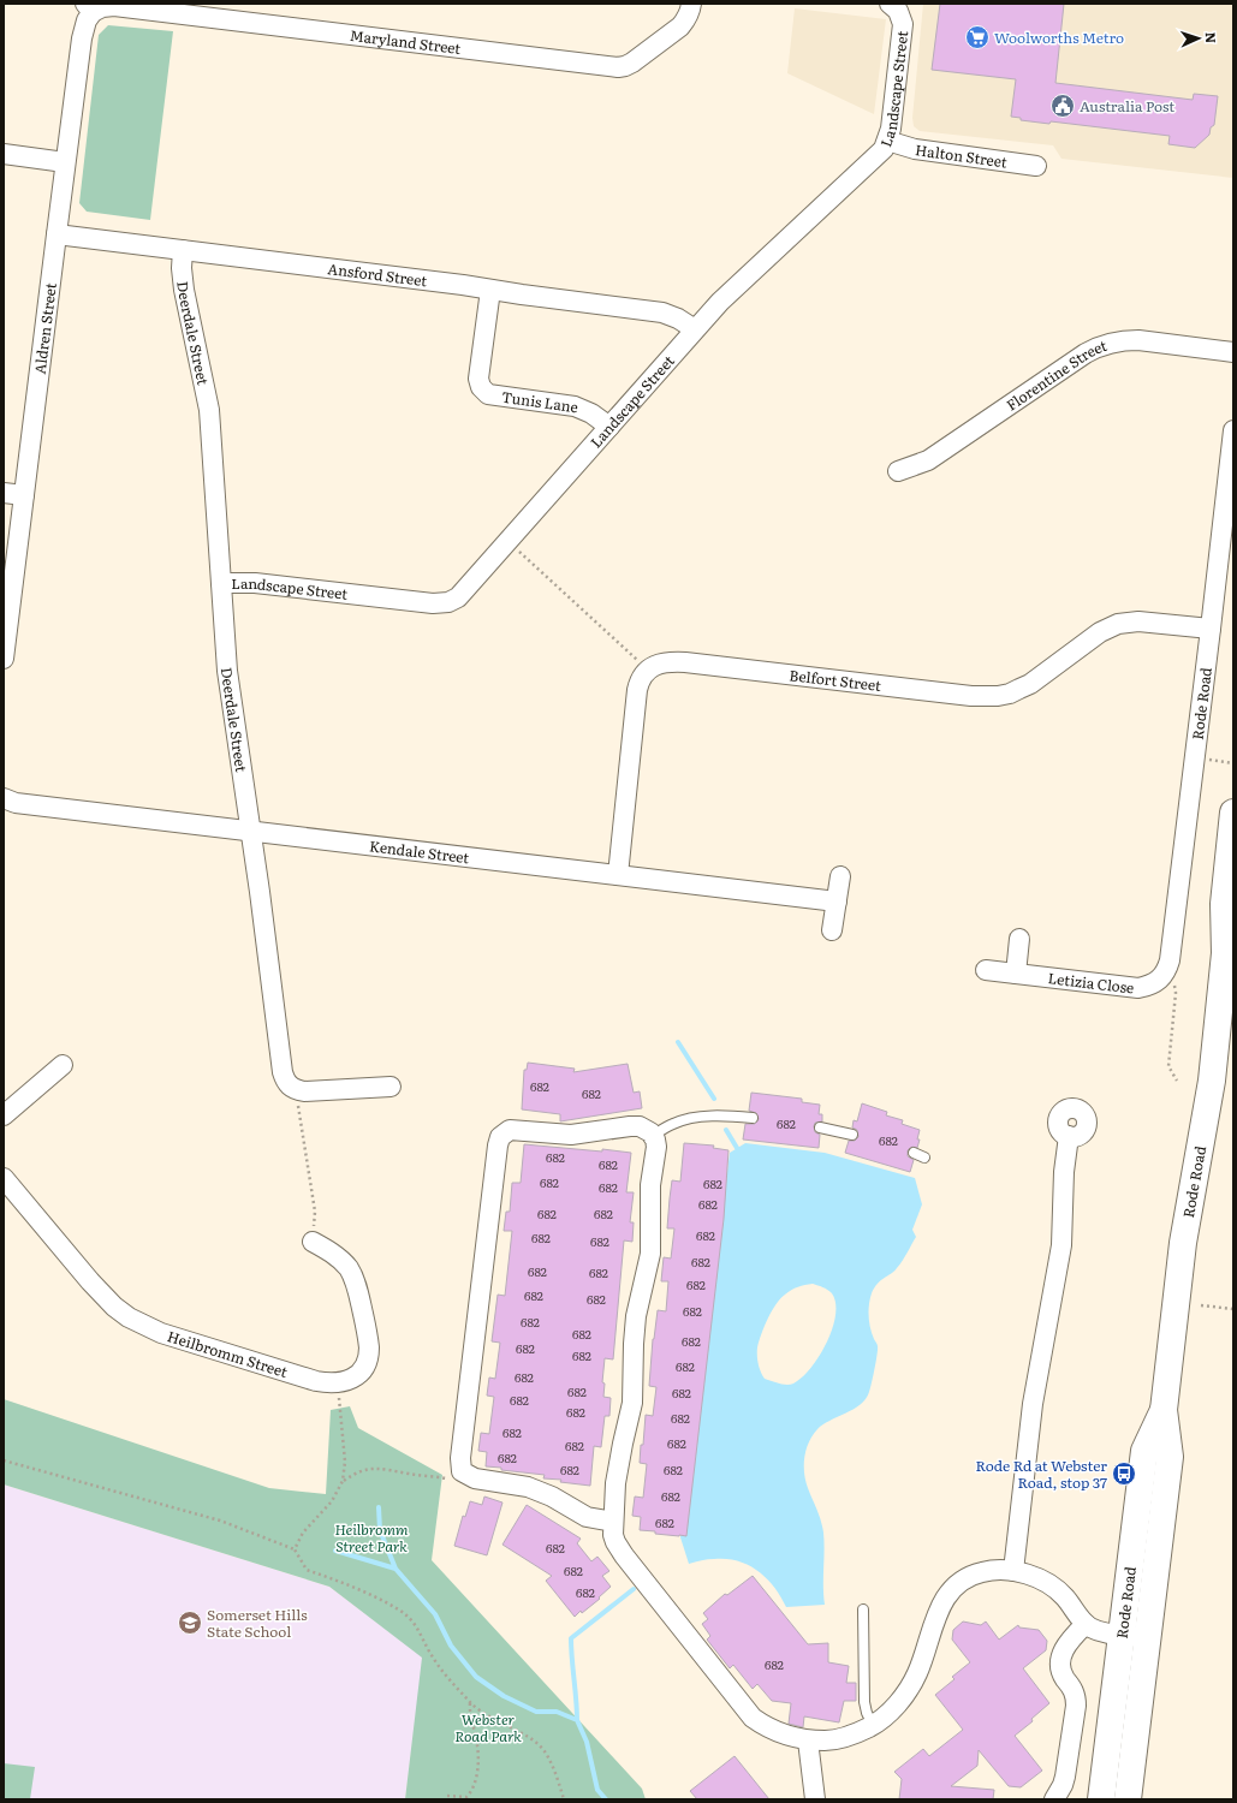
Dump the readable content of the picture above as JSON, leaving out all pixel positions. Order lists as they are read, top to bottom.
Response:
{
  "streets": {
    "main road": ["Rode Road"],
    "street": [
      "Maryland Street",
      "Landscape Street",
      "Halton Street",
      "Ansford Street",
      "Aldren Street",
      "Deerdale Street",
      "Florentine Street",
      "Tunis Lane",
      "Belfort Street",
      "Kendale Street",
      "Letizia Close",
      "Heilbromm Street"
    ]
  },
  "crossings": [
    ["Maryland Street", "Aldren Street"],
    ["Landscape Street", "Halton Street"],
    ["Landscape Street", "Ansford Street"],
    ["Landscape Street", "Deerdale Street"],
    ["Landscape Street", "Tunis Lane"],
    ["Ansford Street", "Aldren Street"],
    ["Ansford Street", "Deerdale Street"],
    ["Ansford Street", "Tunis Lane"],
    ["Deerdale Street", "Kendale Street"],
    ["Belfort Street", "Rode Road"],
    ["Rode Road", "Letizia Close"]
  ],
  "parks": ["Heilbromm Street Park", "Webster Road Park"],
  "places": {
    "supermarket": ["Woolworths Metro"],
    "public building": ["Australia Post"],
    "bus stop": ["Rode Rd at Webster Road, stop 37"],
    "school or university": ["Somerset Hills State School"]
  },
  "house_numbers": [
    "682",
    "682",
    "682",
    "682",
    "682",
    "682",
    "682",
    "682",
    "682",
    "682",
    "682",
    "682",
    "682",
    "682",
    "682",
    "682",
    "682",
    "682",
    "682",
    "682",
    "682",
    "682",
    "682",
    "682",
    "682",
    "682",
    "682",
    "682",
    "682",
    "682",
    "682",
    "682",
    "682",
    "682",
    "682",
    "682",
    "682",
    "682",
    "682",
    "682",
    "682",
    "682",
    "682",
    "682",
    "682",
    "682"
  ],
  "north": "right"
}
